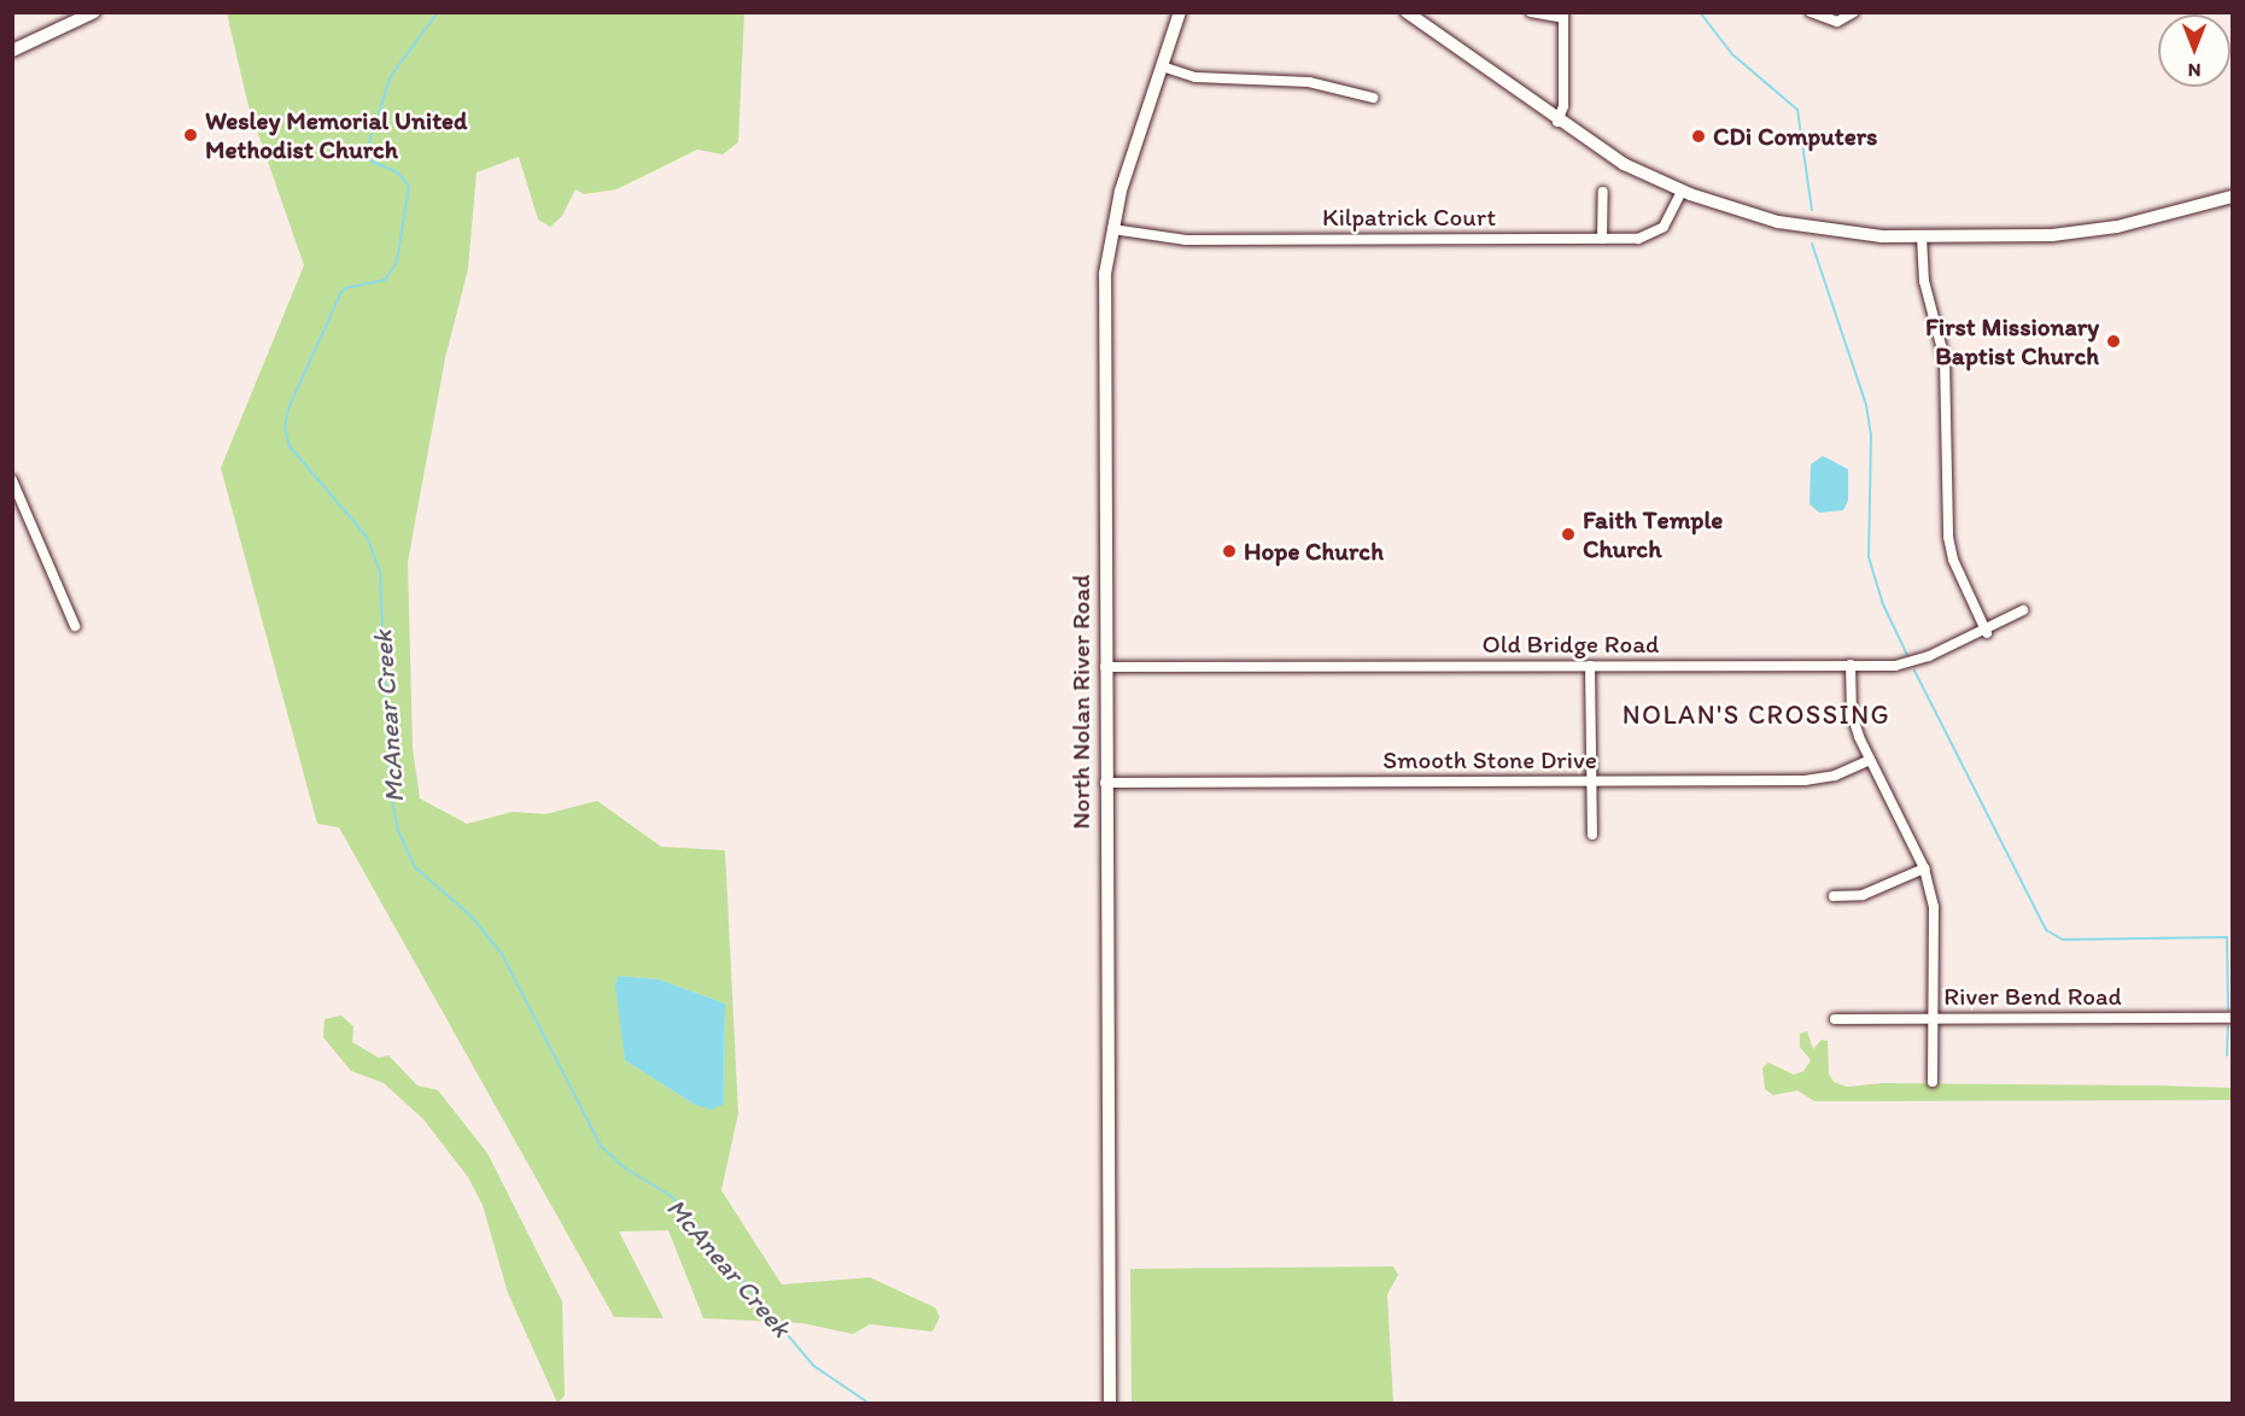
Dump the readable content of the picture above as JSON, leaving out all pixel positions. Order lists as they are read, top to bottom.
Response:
{
  "streets": {
    "main road": ["North Nolan River Road"],
    "street": [
      "Kilpatrick Court",
      "Old Bridge Road",
      "Smooth Stone Drive",
      "River Bend Road"
    ]
  },
  "crossings": [
    ["Kilpatrick Court", "North Nolan River Road"],
    ["Old Bridge Road", "North Nolan River Road"],
    ["North Nolan River Road", "Smooth Stone Drive"]
  ],
  "districts": ["NOLAN'S CROSSING"],
  "water": ["McAnear Creek"],
  "places": [
    "Wesley Memorial United Methodist Church",
    "CDi Computers",
    "First Missionary Baptist Church",
    "Faith Temple Church",
    "Hope Church"
  ],
  "north": "bottom"
}
